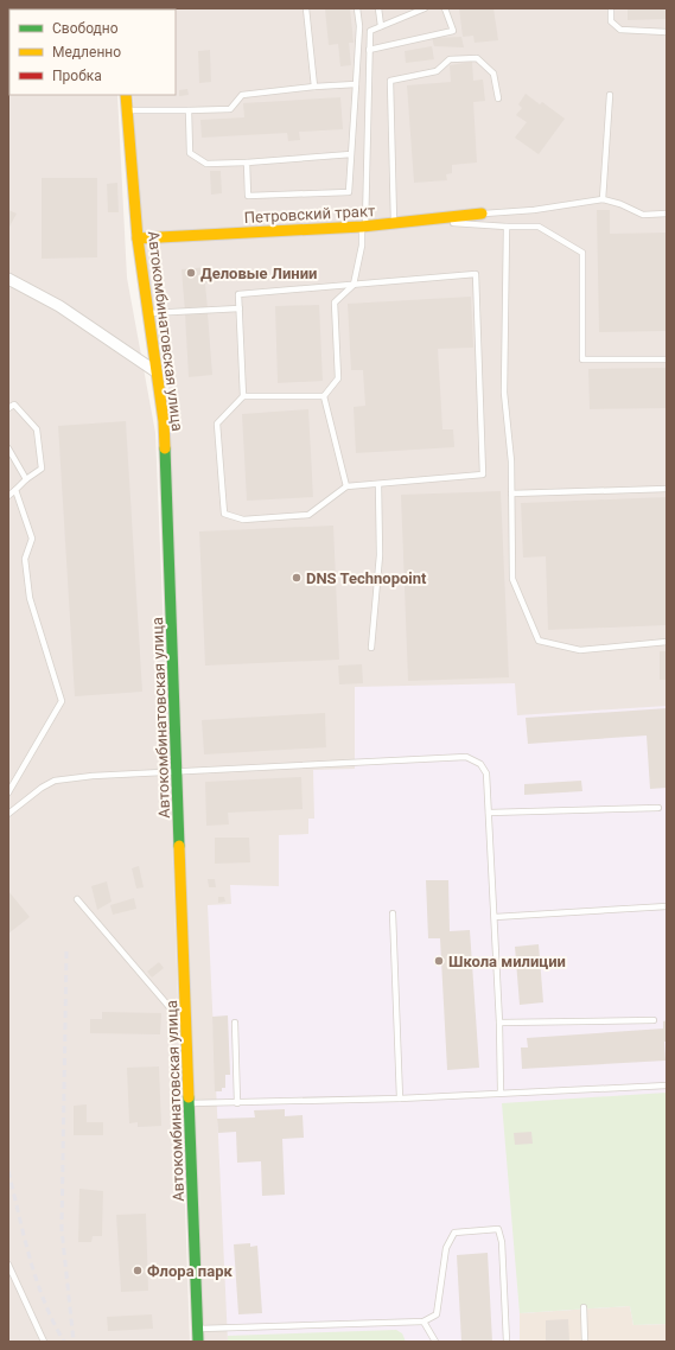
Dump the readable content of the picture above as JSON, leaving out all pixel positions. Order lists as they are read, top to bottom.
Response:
{
  "streets": {
    "street": ["Петровский тракт", "Автокомбинатовская улица"]
  },
  "crossings": [
    ["Петровский тракт", "Автокомбинатовская улица"]
  ],
  "places": [
    "Деловые Линии",
    "DNS Technopoint",
    "Школа милиции",
    "Флора парк"
  ],
  "legend": ["Свободно", "Медленно", "Пробка"]
}
